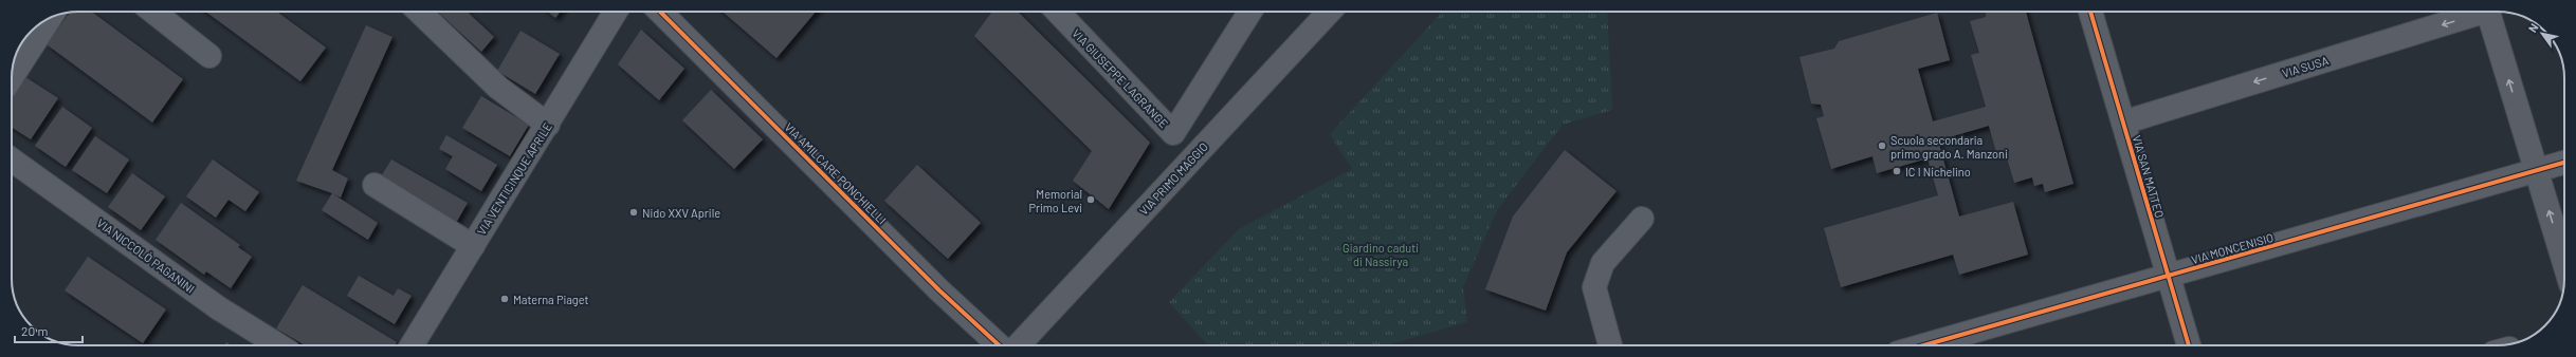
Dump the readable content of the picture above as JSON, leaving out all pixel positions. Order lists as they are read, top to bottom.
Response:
{
  "streets": {
    "street": [
      "VIA SUSA",
      "VIA GIUSEPPE LAGRANGE",
      "VIA AMILCARE PONCHIELLI",
      "VIA SAN MATTEO",
      "VIA VENTICINQUE APRILE",
      "VIA PRIMO MAGGIO",
      "VIA MONCENISIO",
      "VIA NICCOLÒ PAGANINI"
    ]
  },
  "crossings": [
    ["VIA SUSA", "VIA SAN MATTEO"],
    ["VIA SAN MATTEO", "VIA MONCENISIO"]
  ],
  "one_way": ["VIA SUSA"],
  "parks": ["Giardino caduti di Nassirya"],
  "places": [
    "Scuola secondaria primo grado A. Manzoni",
    "IC I Nichelino",
    "Memorial Primo Levi",
    "Nido XXV Aprile",
    "Materna Piaget"
  ],
  "scale_bar": "20 m",
  "north": "top left"
}
